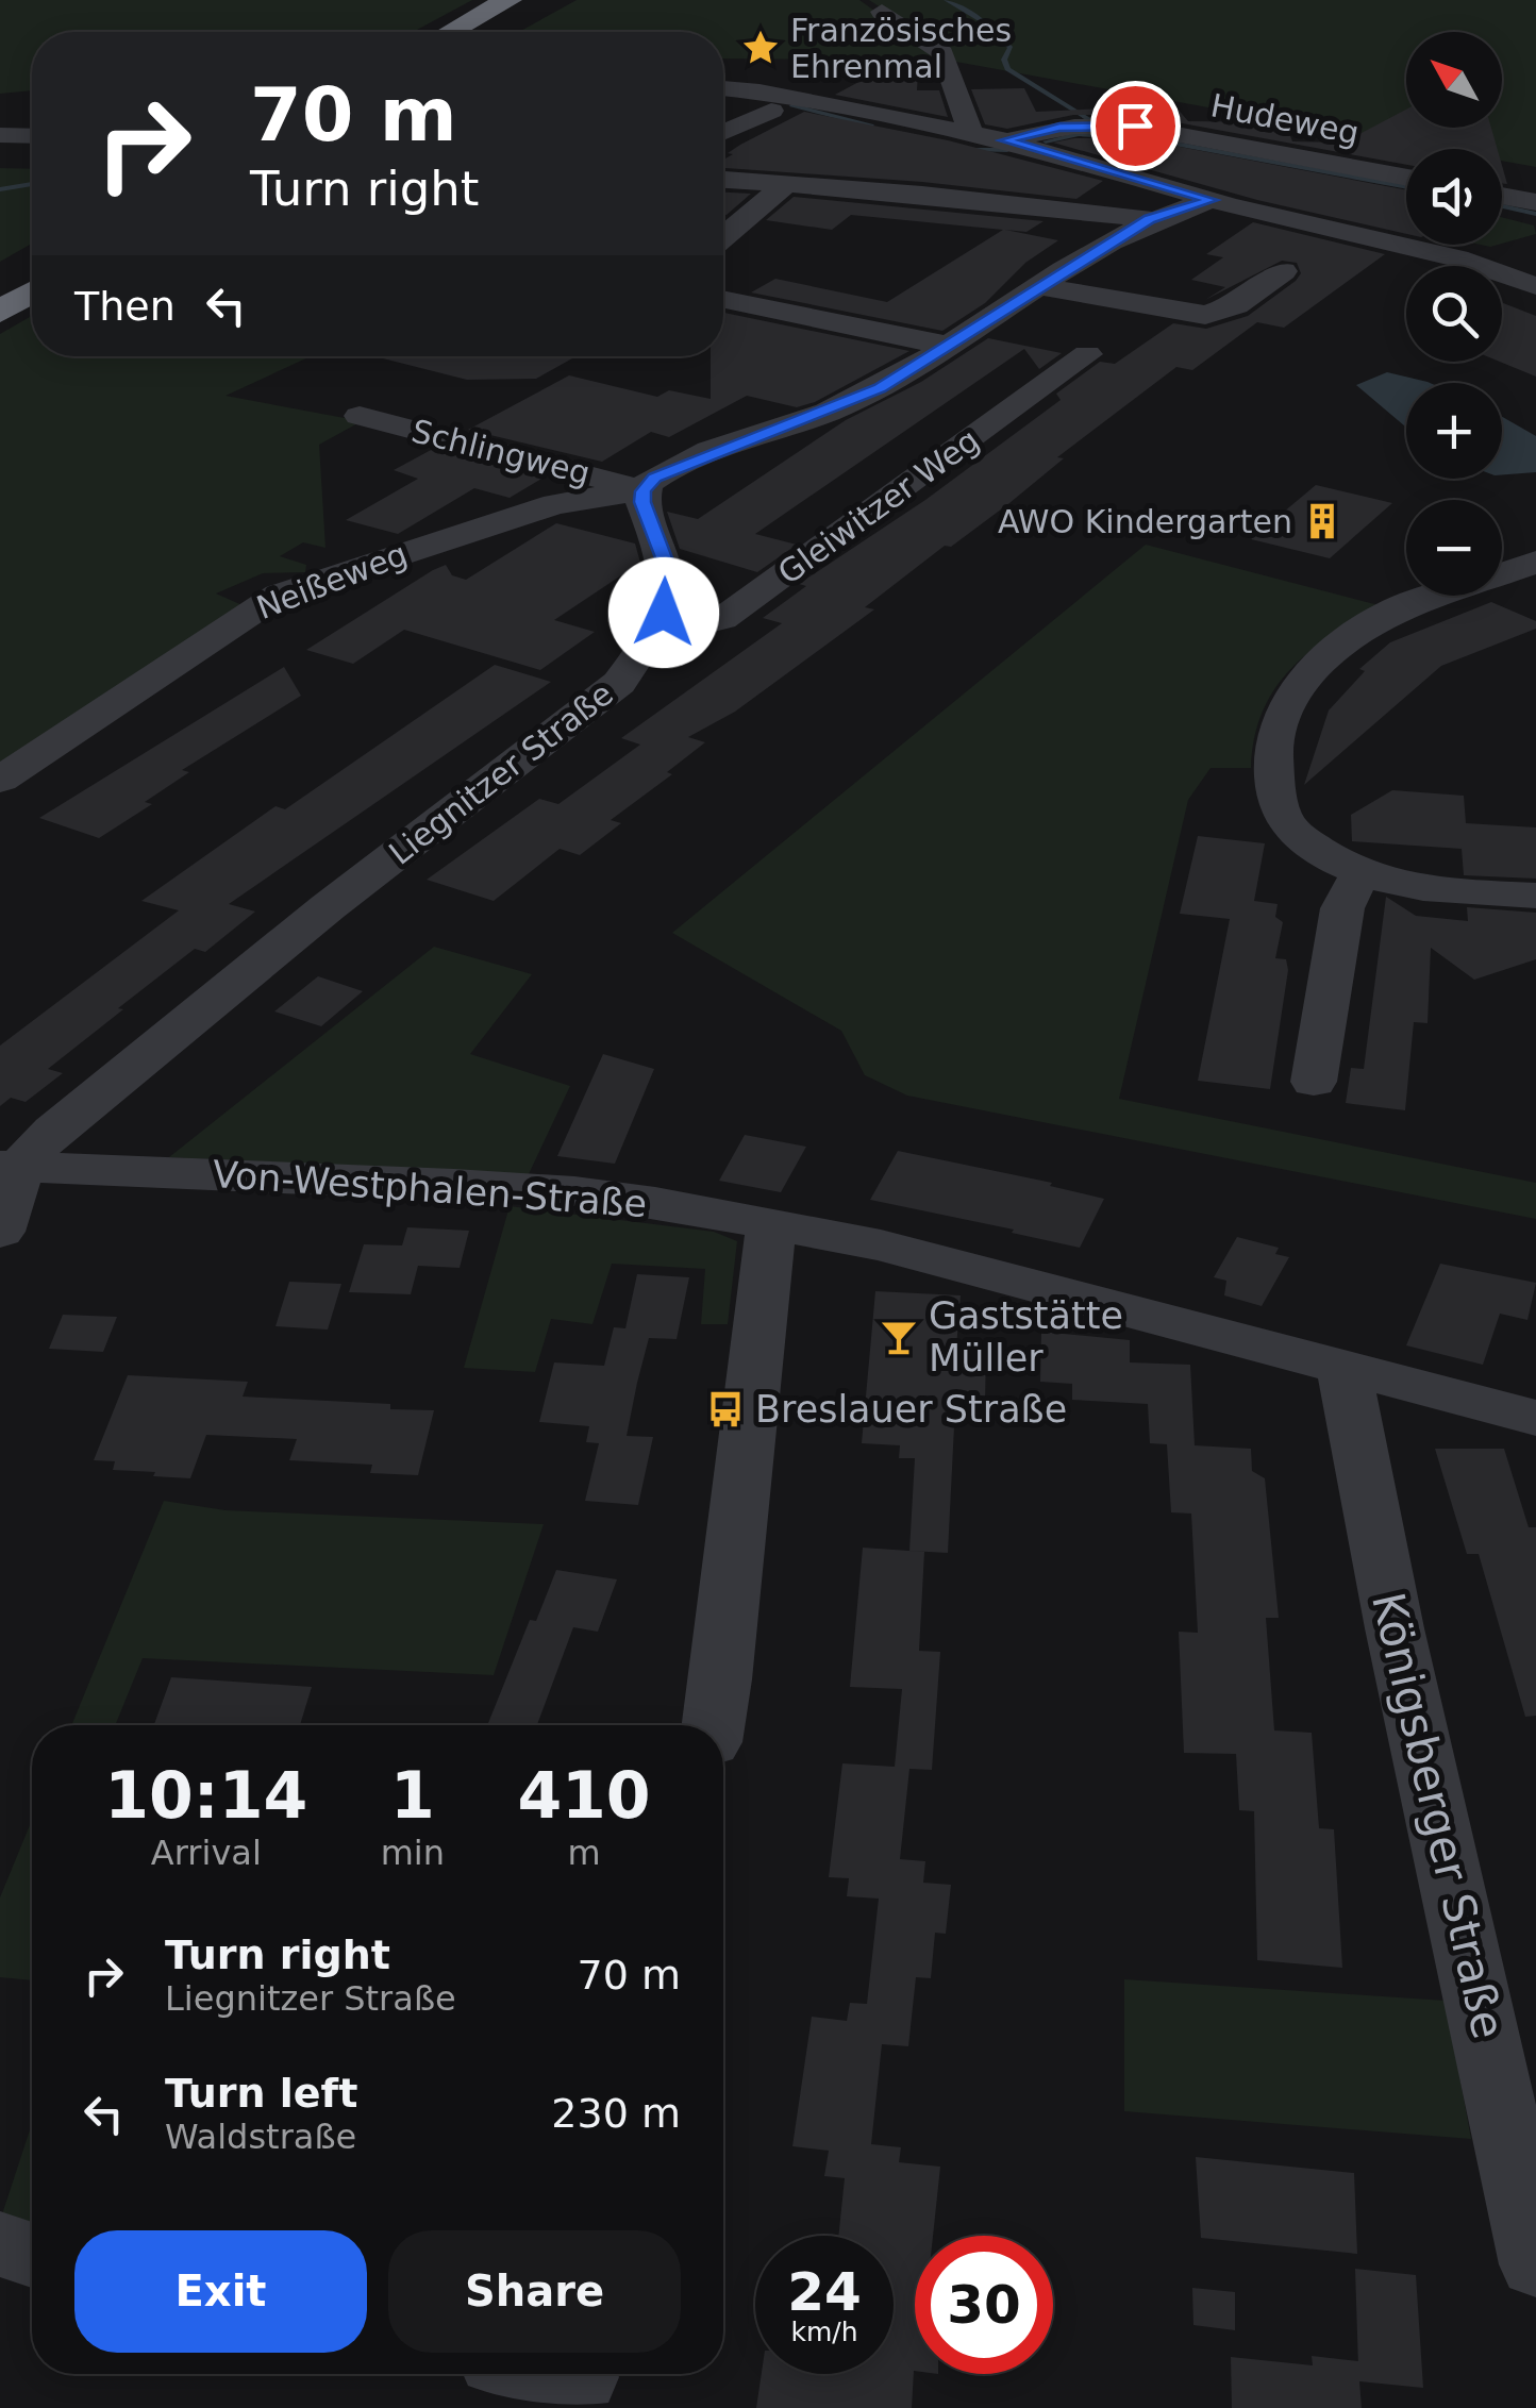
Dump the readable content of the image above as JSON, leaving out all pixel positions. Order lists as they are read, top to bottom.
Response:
{
  "streets": {
    "street": [
      "Hudeweg",
      "Schlingweg",
      "Gleiwitzer Weg",
      "Neißeweg",
      "Liegnitzer Straße",
      "Von-Westphalen-Straße",
      "Königsberger Straße"
    ]
  },
  "crossings": [
    ["Schlingweg", "Neißeweg"],
    ["Schlingweg", "Liegnitzer Straße"],
    ["Gleiwitzer Weg", "Liegnitzer Straße"],
    ["Neißeweg", "Liegnitzer Straße"],
    ["Liegnitzer Straße", "Von-Westphalen-Straße"],
    ["Von-Westphalen-Straße", "Königsberger Straße"]
  ],
  "places": {
    "place": ["Französisches Ehrenmal"],
    "building": ["AWO Kindergarten"],
    "bar": ["Gaststätte Müller"],
    "bus stop": ["Breslauer Straße"]
  },
  "north": "top left",
  "page": {
    "map_buttons": ["+", "−"],
    "turn": ["70 m", "Turn right"],
    "then": "Then",
    "eta": [
      "10:14",
      "Arrival",
      "1",
      "min",
      "410",
      "m"
    ],
    "list": [
      {
        "name": "Turn right",
        "note": "Liegnitzer Straße",
        "value": "70 m"
      },
      {
        "name": "Turn left",
        "note": "Waldstraße",
        "value": "230 m"
      }
    ],
    "buttons": ["Exit", "Share"],
    "speed": "24 km/h",
    "limit": "30"
  }
}
